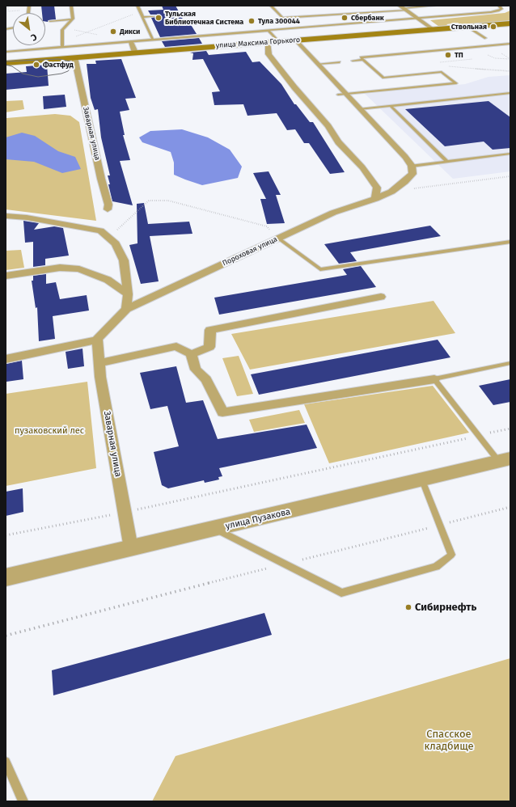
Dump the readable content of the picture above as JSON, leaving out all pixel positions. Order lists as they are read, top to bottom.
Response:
{
  "streets": {
    "main road": ["улица Максима Горького"],
    "street": ["Заварная улица", "Пороховая улица", "улица Пузакова"]
  },
  "crossings": [
    ["улица Максима Горького", "Заварная улица"],
    ["Заварная улица", "улица Пузакова"]
  ],
  "parks": ["пузаковский лес", "Спасское кладбище"],
  "places": [
    "Тульская Библиотечная Система",
    "Сбербанк",
    "Тула 300044",
    "Ствольная",
    "Дикси",
    "ТП",
    "Фастфуд",
    "Сибирнефть"
  ],
  "north": "bottom right"
}
